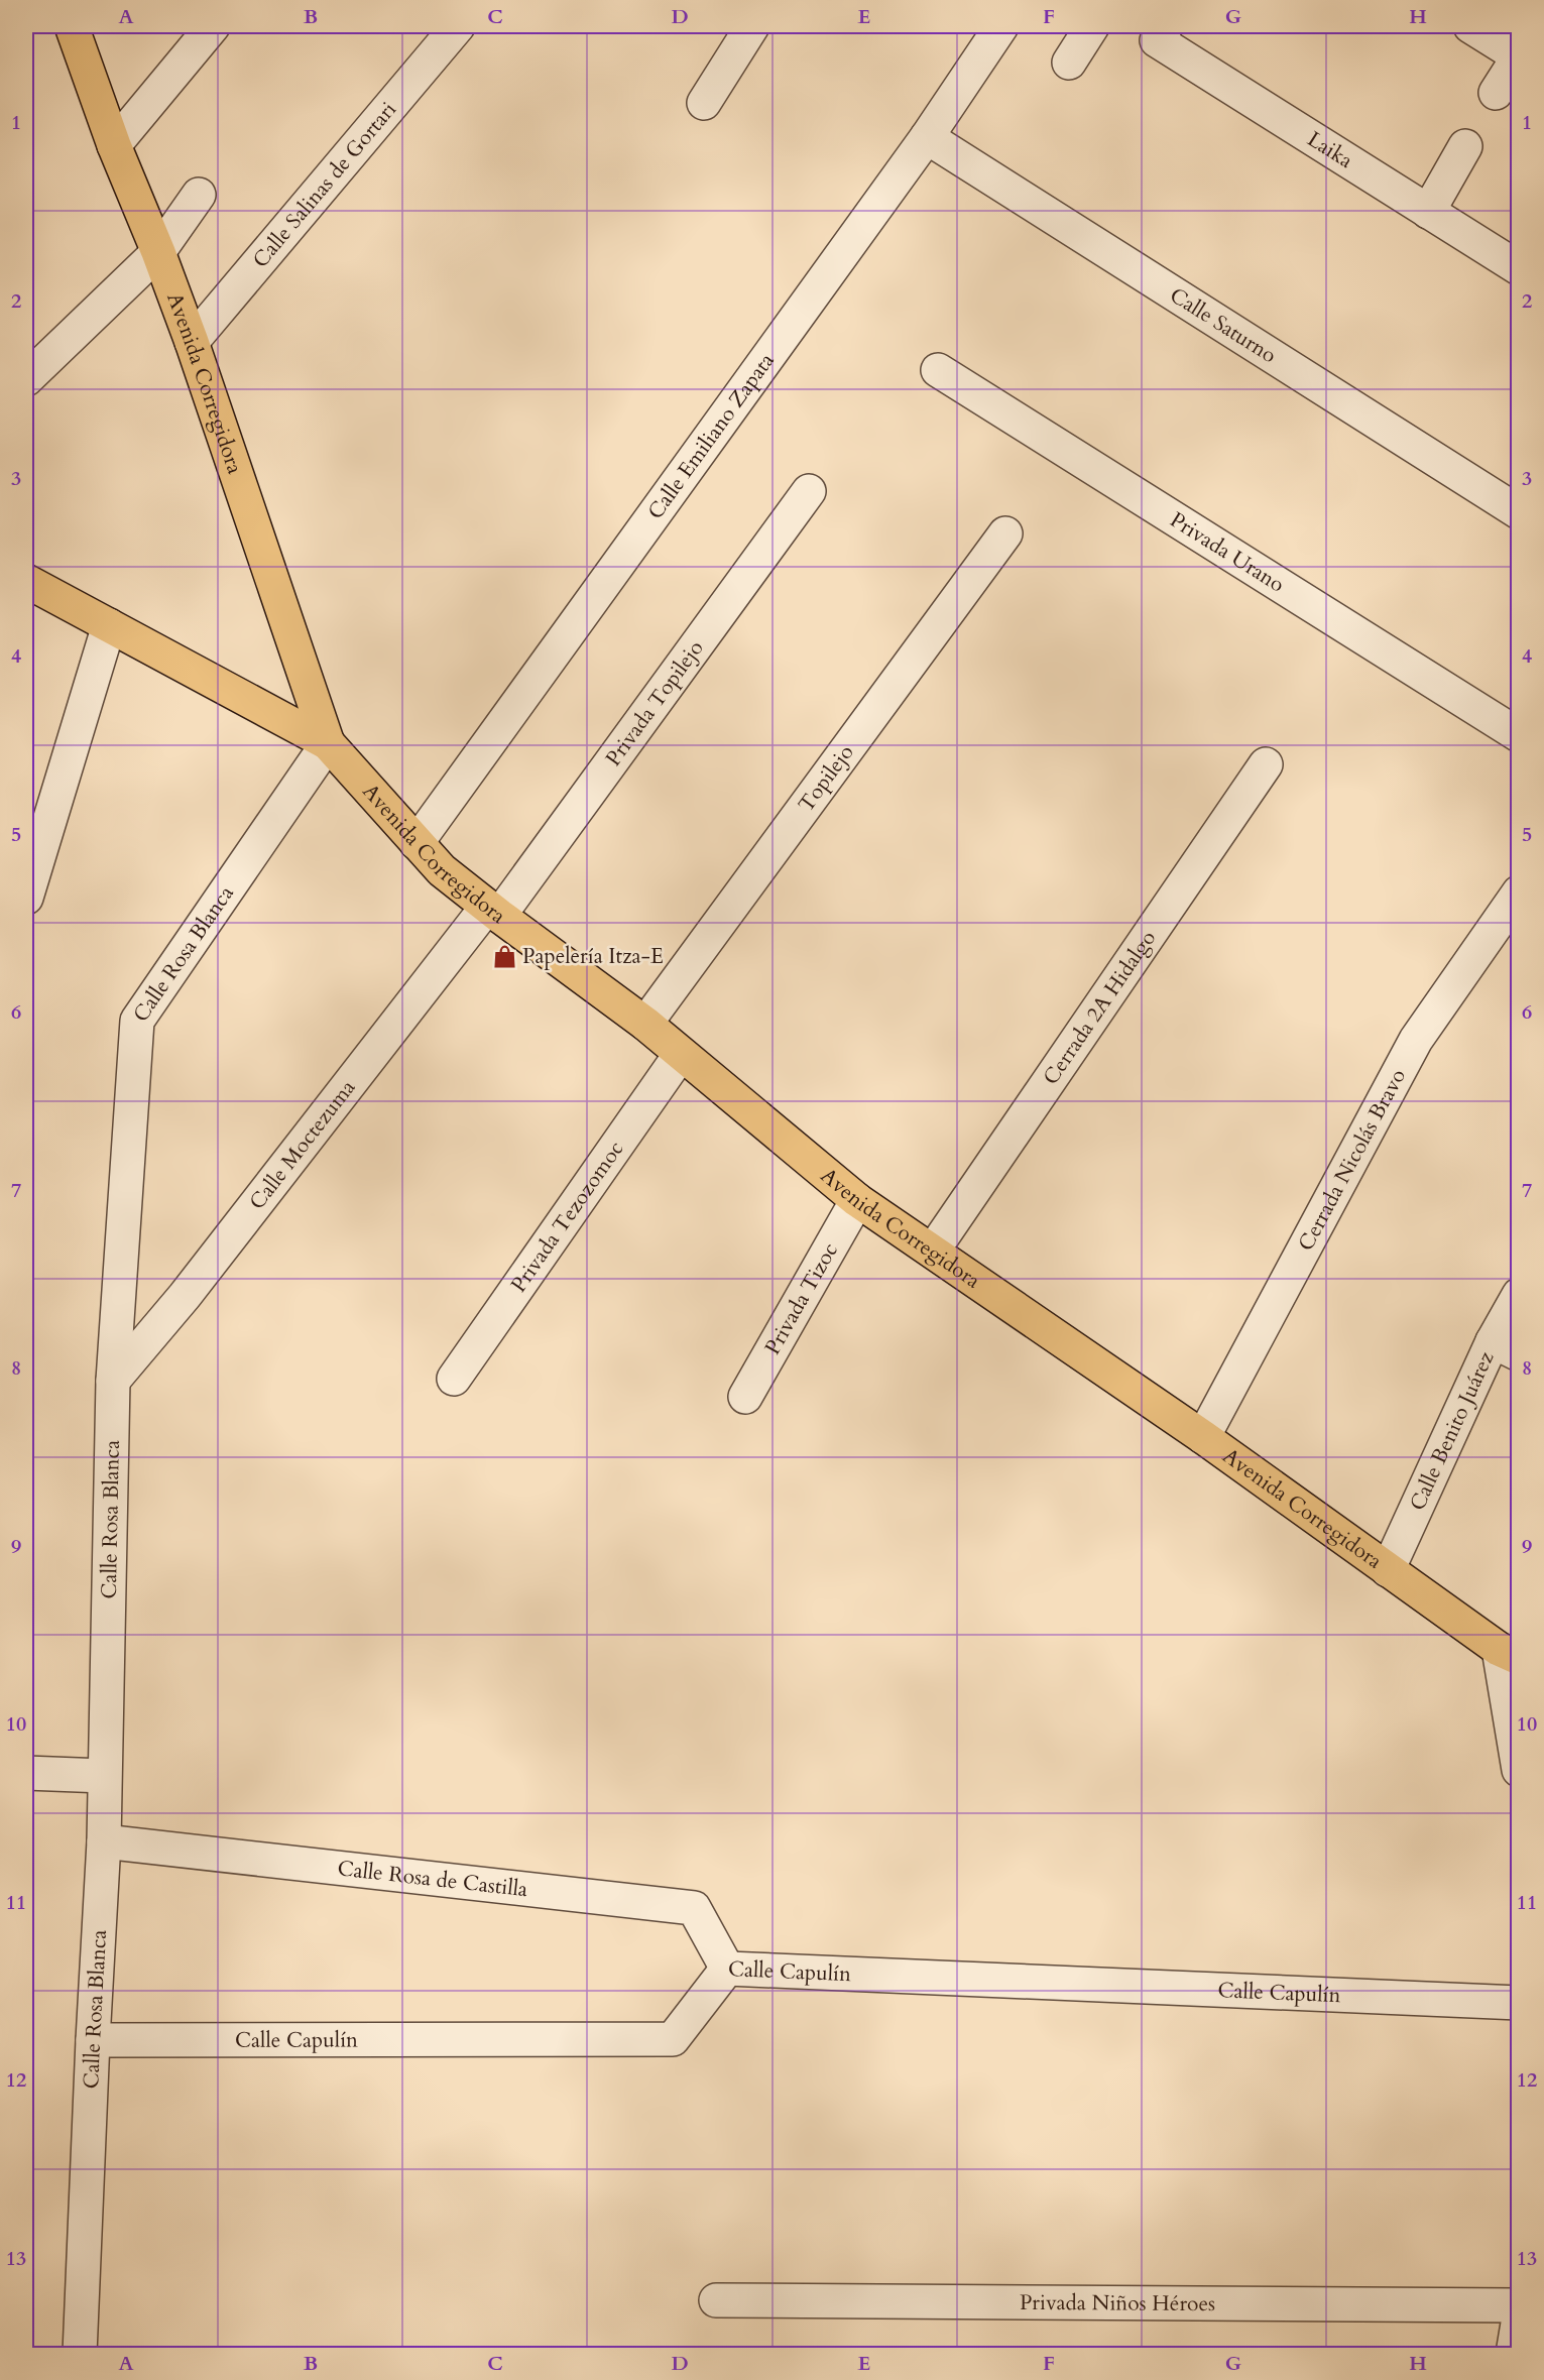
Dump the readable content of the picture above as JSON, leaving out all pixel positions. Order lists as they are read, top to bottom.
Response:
{
  "streets": {
    "main road": ["Avenida Corregidora"],
    "street": [
      "Laika",
      "Calle Salinas de Gortari",
      "Calle Saturno",
      "Calle Emiliano Zapata",
      "Privada Urano",
      "Privada Topilejo",
      "Topilejo",
      "Calle Rosa Blanca",
      "Cerrada 2A Hidalgo",
      "Calle Moctezuma",
      "Cerrada Nicolás Bravo",
      "Privada Tezozomoc",
      "Privada Tizoc",
      "Calle Benito Juárez",
      "Calle Rosa de Castilla",
      "Calle Capulín",
      "Privada Niños Héroes"
    ]
  },
  "crossings": [
    ["Calle Salinas de Gortari", "Avenida Corregidora"],
    ["Calle Saturno", "Calle Emiliano Zapata"],
    ["Avenida Corregidora", "Calle Emiliano Zapata"],
    ["Avenida Corregidora", "Privada Topilejo"],
    ["Avenida Corregidora", "Topilejo"],
    ["Avenida Corregidora", "Calle Rosa Blanca"],
    ["Avenida Corregidora", "Cerrada 2A Hidalgo"],
    ["Avenida Corregidora", "Calle Moctezuma"],
    ["Avenida Corregidora", "Cerrada Nicolás Bravo"],
    ["Avenida Corregidora", "Privada Tezozomoc"],
    ["Avenida Corregidora", "Privada Tizoc"],
    ["Avenida Corregidora", "Calle Benito Juárez"],
    ["Privada Topilejo", "Calle Moctezuma"],
    ["Calle Rosa Blanca", "Calle Moctezuma"],
    ["Calle Rosa Blanca", "Calle Rosa de Castilla"],
    ["Calle Rosa Blanca", "Calle Capulín"],
    ["Calle Rosa de Castilla", "Calle Capulín"]
  ],
  "places": {
    "shop": ["Papelería Itza-E"]
  },
  "grid": {
    "columns": [
      "A",
      "B",
      "C",
      "D",
      "E",
      "F",
      "G",
      "H"
    ],
    "rows": [
      "1",
      "2",
      "3",
      "4",
      "5",
      "6",
      "7",
      "8",
      "9",
      "10",
      "11",
      "12",
      "13"
    ]
  }
}
